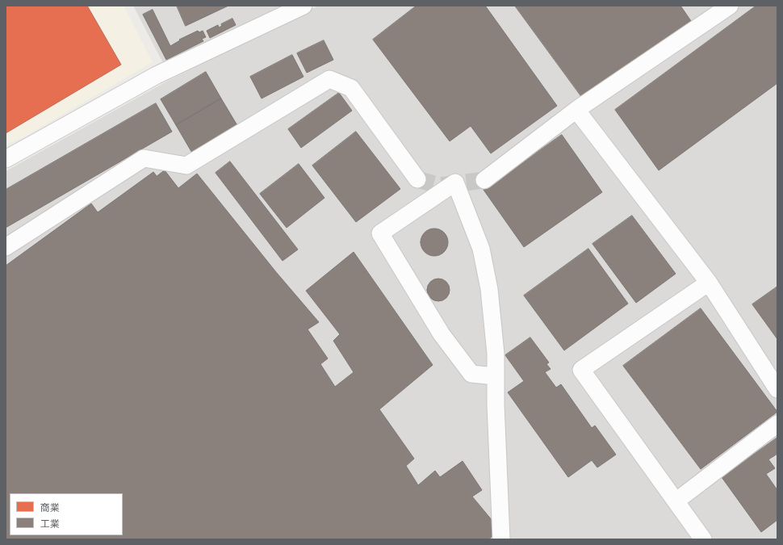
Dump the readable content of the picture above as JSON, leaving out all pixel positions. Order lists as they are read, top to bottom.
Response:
{
  "legend": ["商業", "工業"]
}
